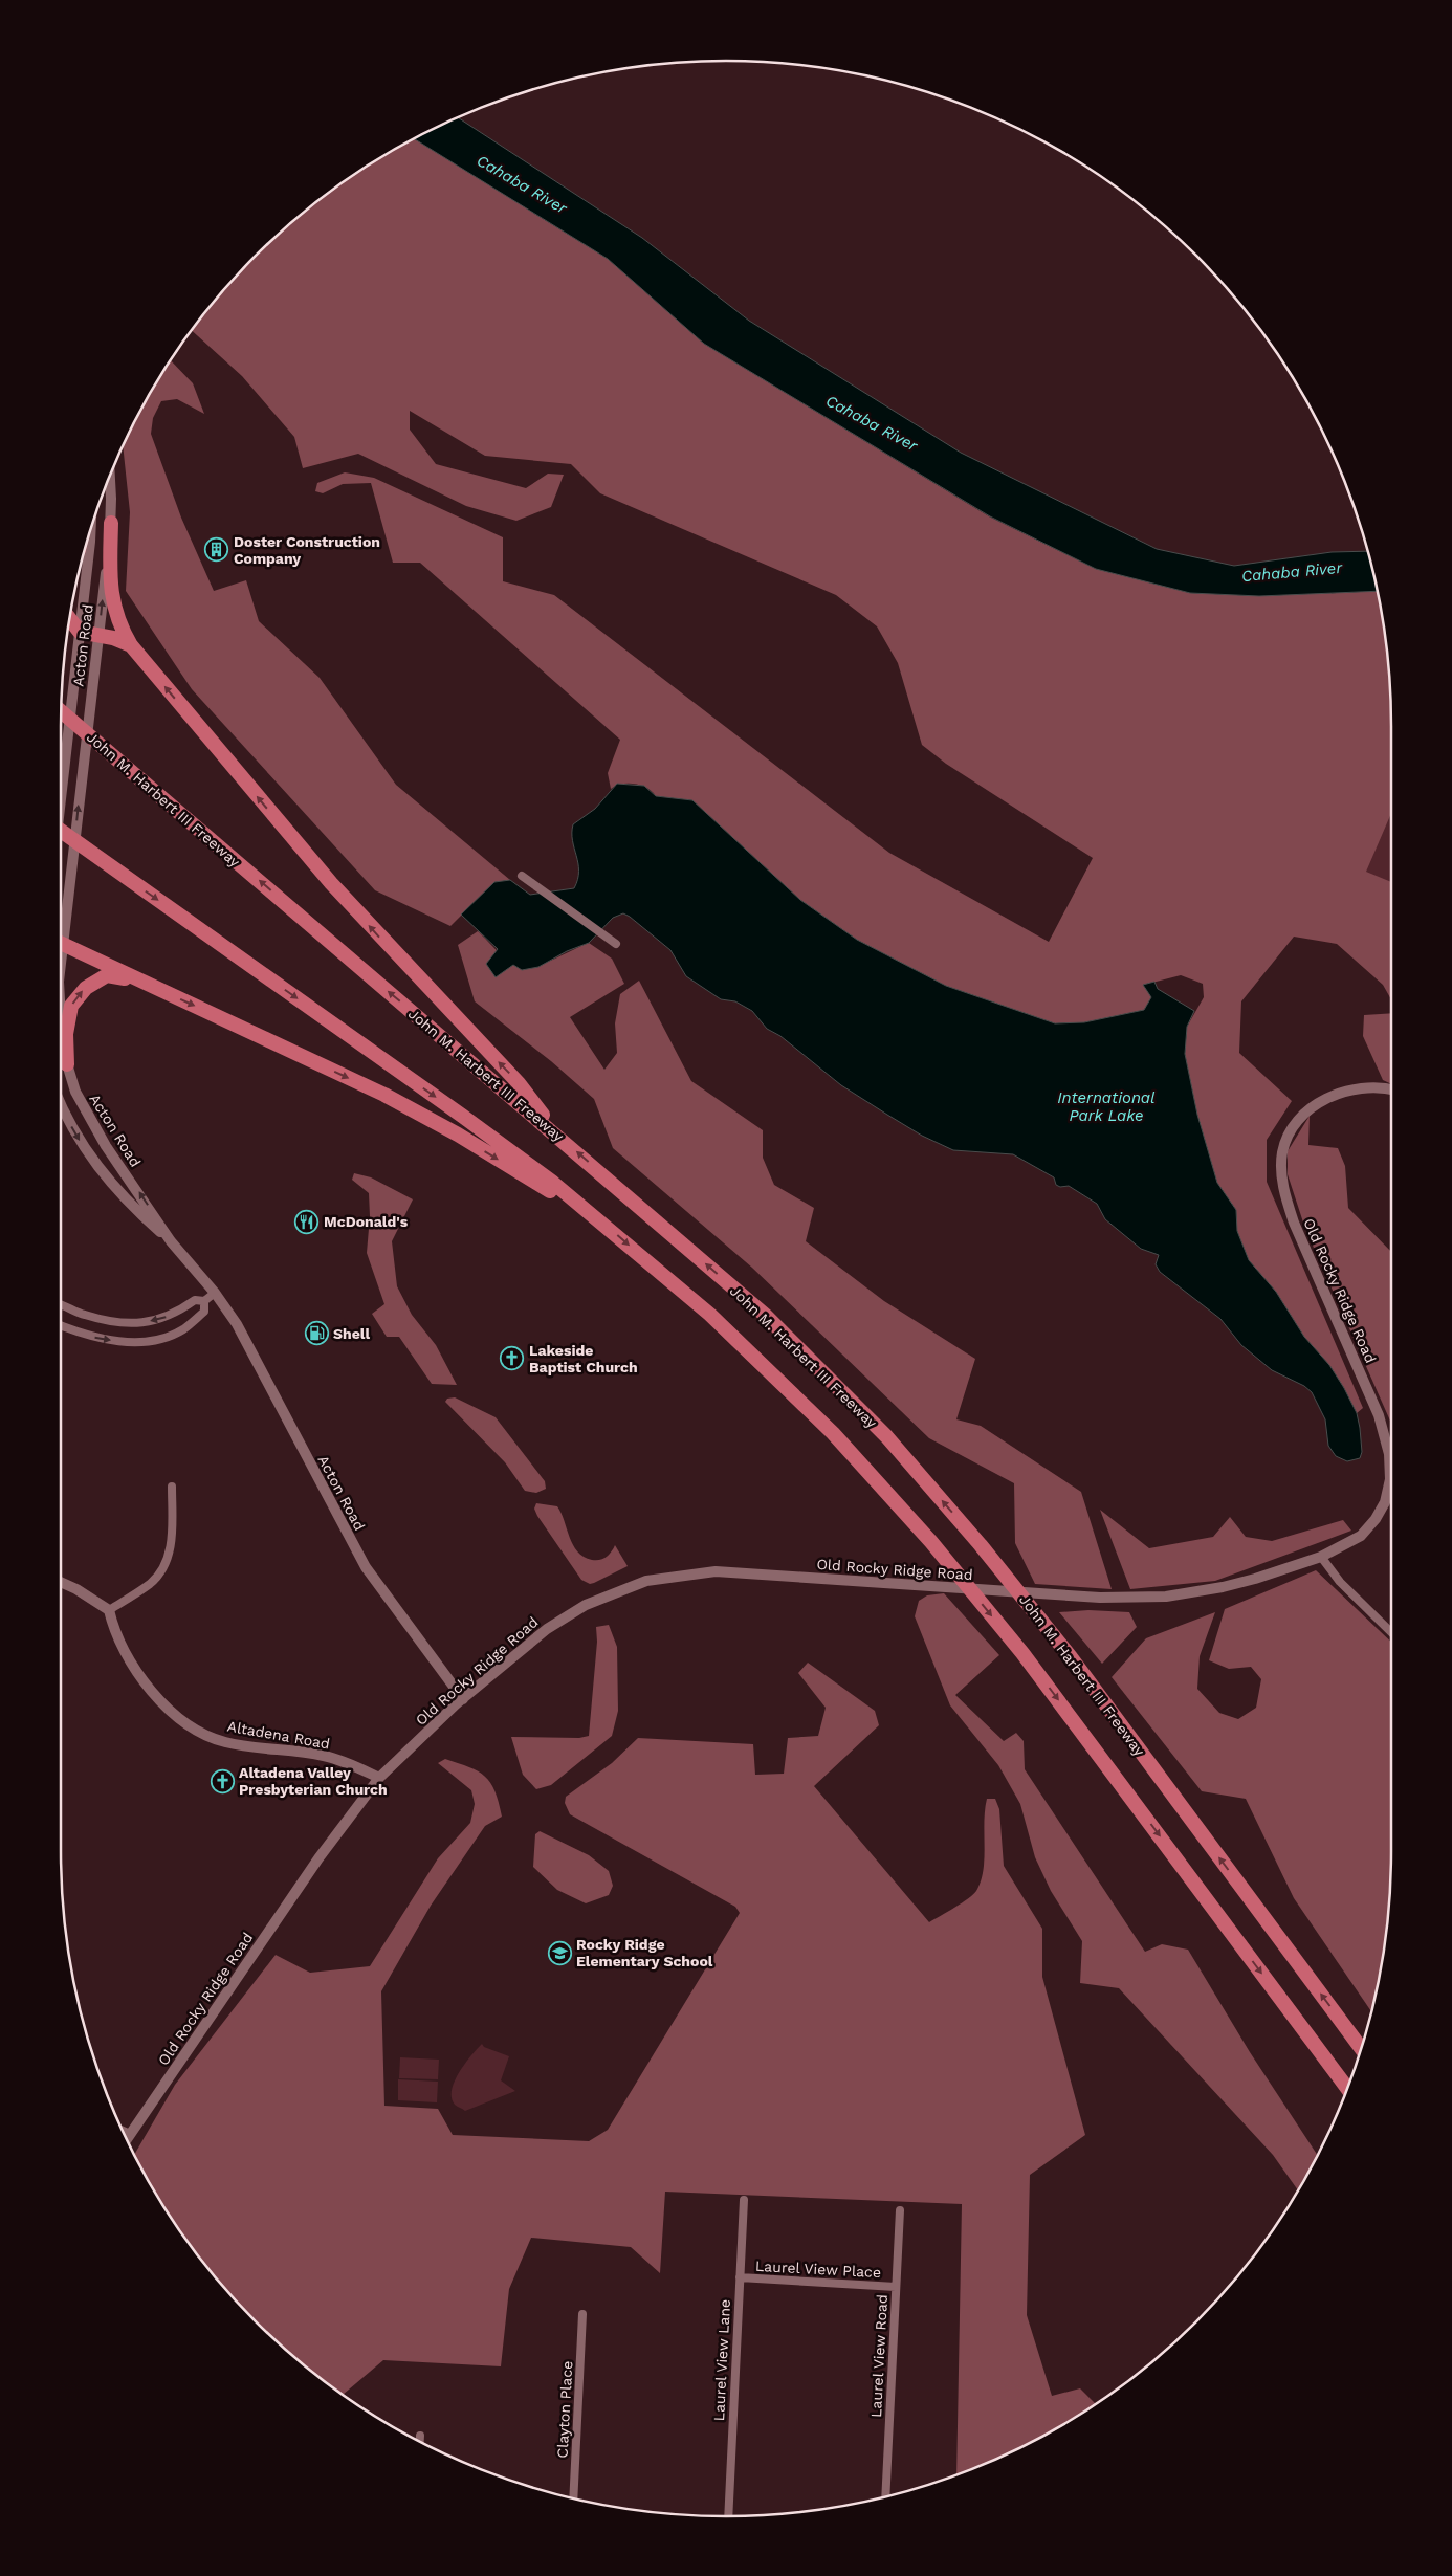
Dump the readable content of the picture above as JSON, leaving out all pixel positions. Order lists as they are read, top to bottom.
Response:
{
  "streets": {
    "highway": ["John M. Harbert III Freeway"],
    "street": [
      "Acton Road",
      "Old Rocky Ridge Road",
      "Altadena Road",
      "Laurel View Place",
      "Laurel View Road",
      "Laurel View Lane",
      "Clayton Place"
    ]
  },
  "crossings": [
    ["Acton Road", "Old Rocky Ridge Road"],
    ["Old Rocky Ridge Road", "Altadena Road"],
    ["Laurel View Place", "Laurel View Road"],
    ["Laurel View Place", "Laurel View Lane"]
  ],
  "water": ["Cahaba River", "International Park Lake"],
  "places": {
    "building": ["Doster Construction Company"],
    "restaurant": ["McDonald's"],
    "fuel station": ["Shell"],
    "church": ["Lakeside Baptist Church", "Altadena Valley Presbyterian Church"],
    "school or university": ["Rocky Ridge Elementary School"]
  }
}
